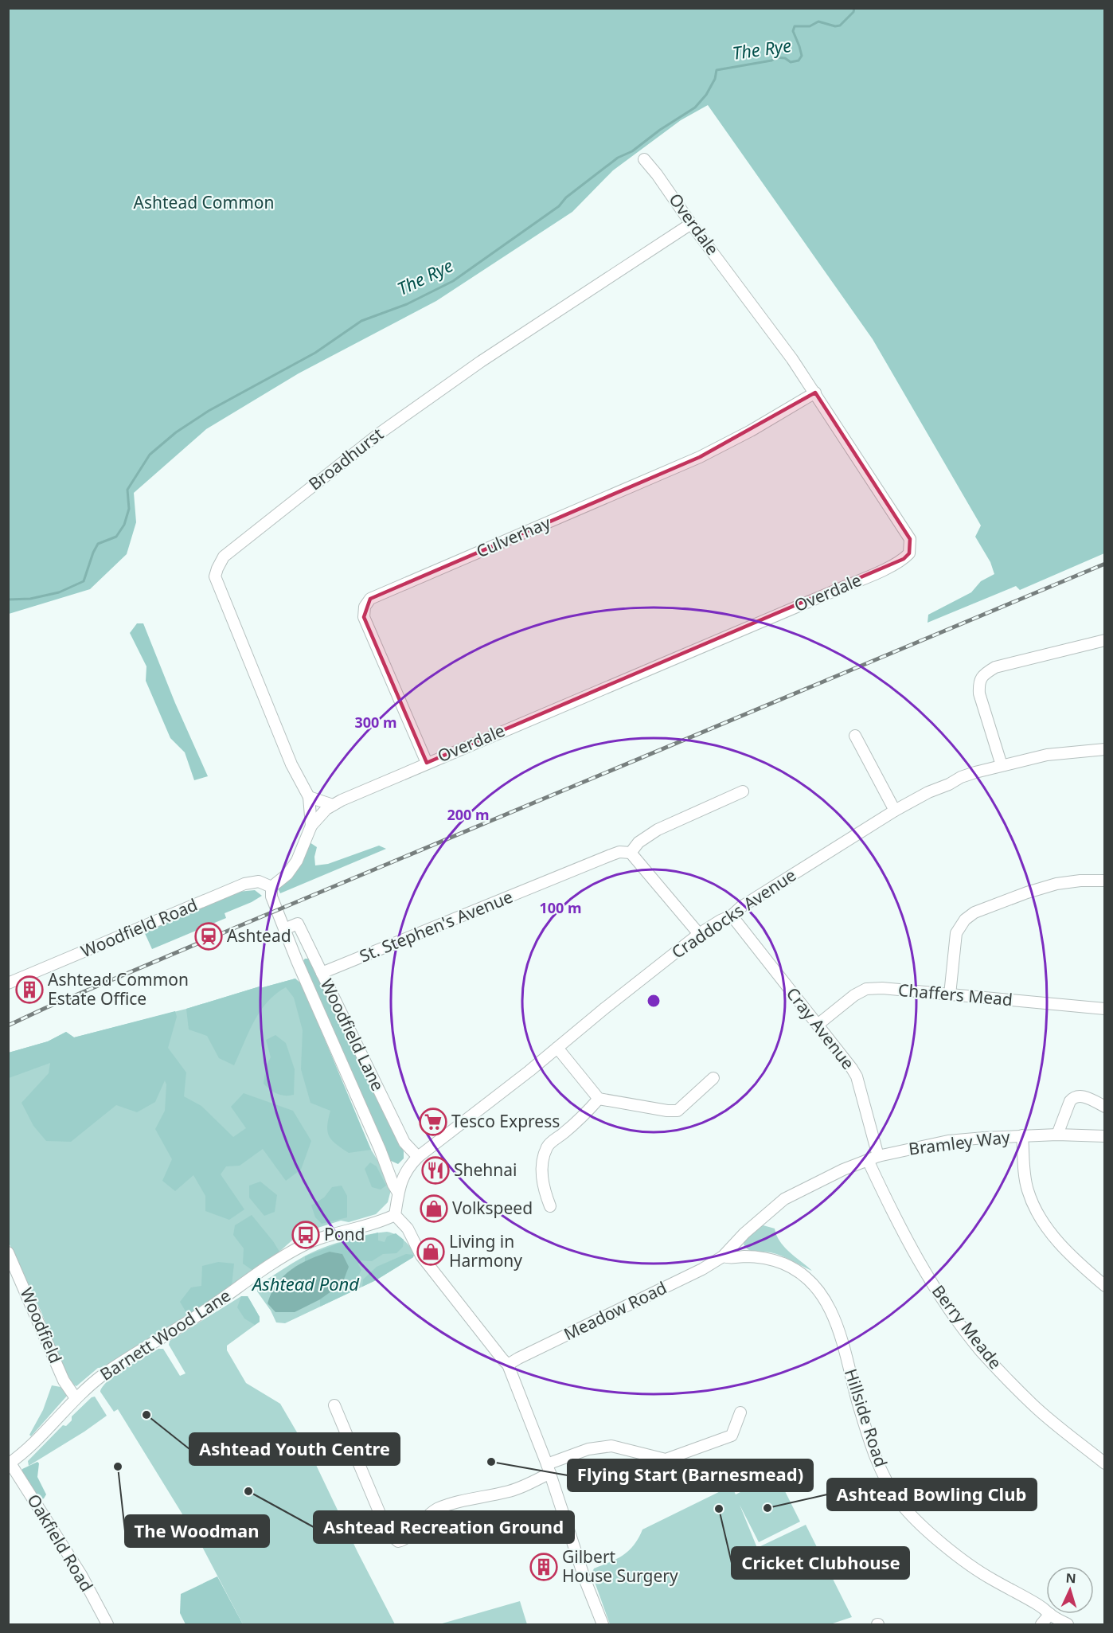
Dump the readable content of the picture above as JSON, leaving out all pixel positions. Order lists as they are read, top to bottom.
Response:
{
  "streets": {
    "street": [
      "Overdale",
      "Broadhurst",
      "Culverhay",
      "Craddocks Avenue",
      "St. Stephen's Avenue",
      "Woodfield Road",
      "Chaffers Mead",
      "Cray Avenue",
      "Woodfield Lane",
      "Bramley Way",
      "Meadow Road",
      "Woodfield",
      "Berry Meade",
      "Barnett Wood Lane",
      "Hillside Road",
      "Oakfield Road"
    ]
  },
  "crossings": [
    ["Overdale", "Broadhurst"],
    ["Overdale", "Culverhay"],
    ["Broadhurst", "Woodfield Road"],
    ["Broadhurst", "Woodfield Lane"],
    ["Craddocks Avenue", "Cray Avenue"],
    ["Craddocks Avenue", "Woodfield Lane"],
    ["St. Stephen's Avenue", "Woodfield Lane"],
    ["Woodfield Road", "Woodfield Lane"],
    ["Chaffers Mead", "Cray Avenue"],
    ["Cray Avenue", "Bramley Way"],
    ["Bramley Way", "Meadow Road"],
    ["Bramley Way", "Berry Meade"],
    ["Bramley Way", "Hillside Road"],
    ["Meadow Road", "Hillside Road"],
    ["Woodfield", "Barnett Wood Lane"],
    ["Barnett Wood Lane", "Oakfield Road"]
  ],
  "water": ["The Rye", "Ashtead Pond"],
  "parks": ["Ashtead Common"],
  "places": {
    "station": ["Ashtead"],
    "building": ["Ashtead Common Estate Office", "Gilbert House Surgery"],
    "supermarket": ["Tesco Express"],
    "restaurant": ["Shehnai"],
    "shop": ["Volkspeed", "Living in Harmony"],
    "bus stop": ["Pond"],
    "other": [
      "Ashtead Youth Centre",
      "Flying Start (Barnesmead)",
      "The Woodman",
      "Ashtead Recreation Ground",
      "Ashtead Bowling Club",
      "Cricket Clubhouse"
    ]
  },
  "north": "top",
  "rings": ["300 m", "200 m", "100 m"]
}
